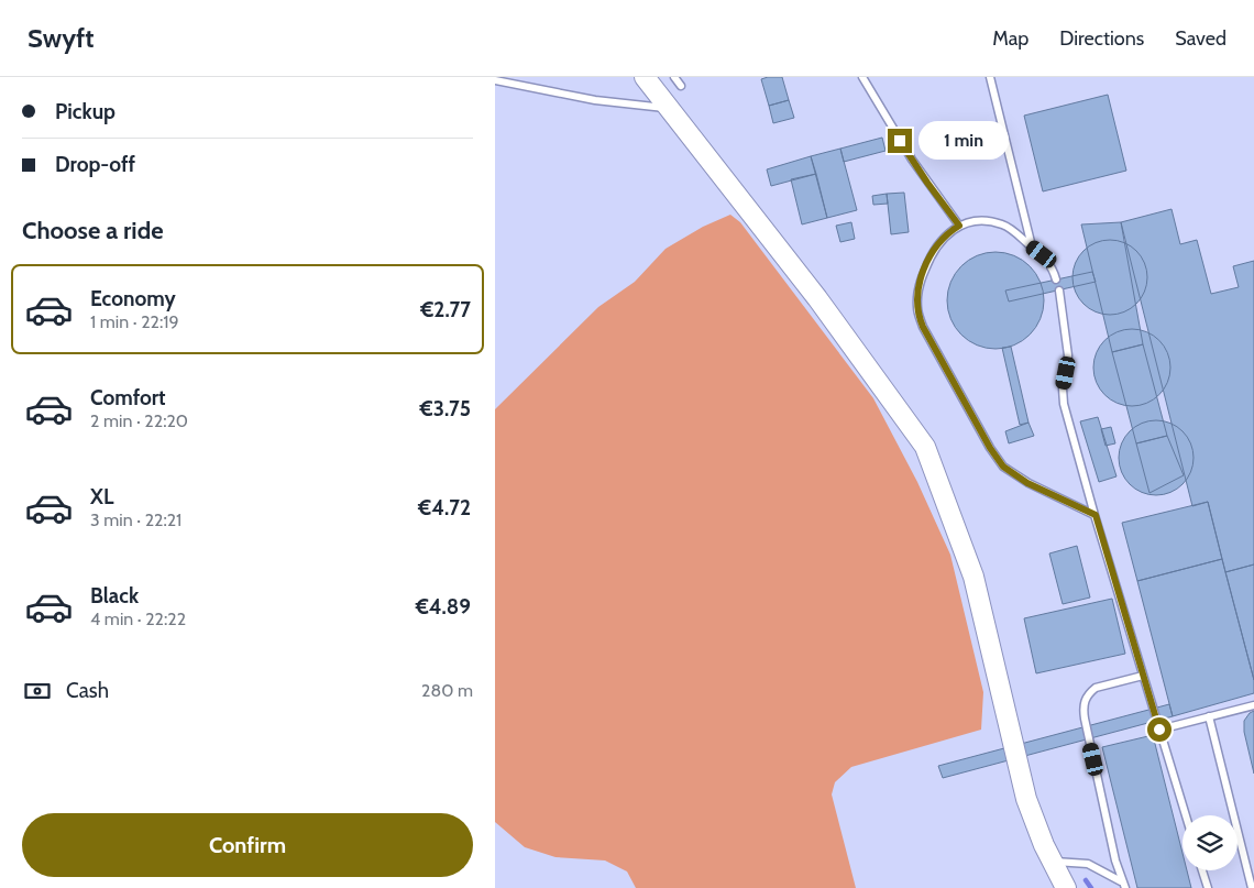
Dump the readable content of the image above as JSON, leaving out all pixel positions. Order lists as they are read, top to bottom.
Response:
{
  "page": {
    "header": "Swyft",
    "nav": ["Map", "Directions", "Saved"],
    "banner": ["Pickup", "Drop-off"],
    "bubble": "1 min",
    "heading": "Choose a ride",
    "list": [
      {
        "name": "Economy",
        "note": "1 min · 22:19",
        "value": "€2.77"
      },
      {
        "name": "Comfort",
        "note": "2 min · 22:20",
        "value": "€3.75"
      },
      {
        "name": "XL",
        "note": "3 min · 22:21",
        "value": "€4.72"
      },
      {
        "name": "Black",
        "note": "4 min · 22:22",
        "value": "€4.89"
      }
    ],
    "pay": ["Cash", "280 m"],
    "buttons": "Confirm"
  }
}
